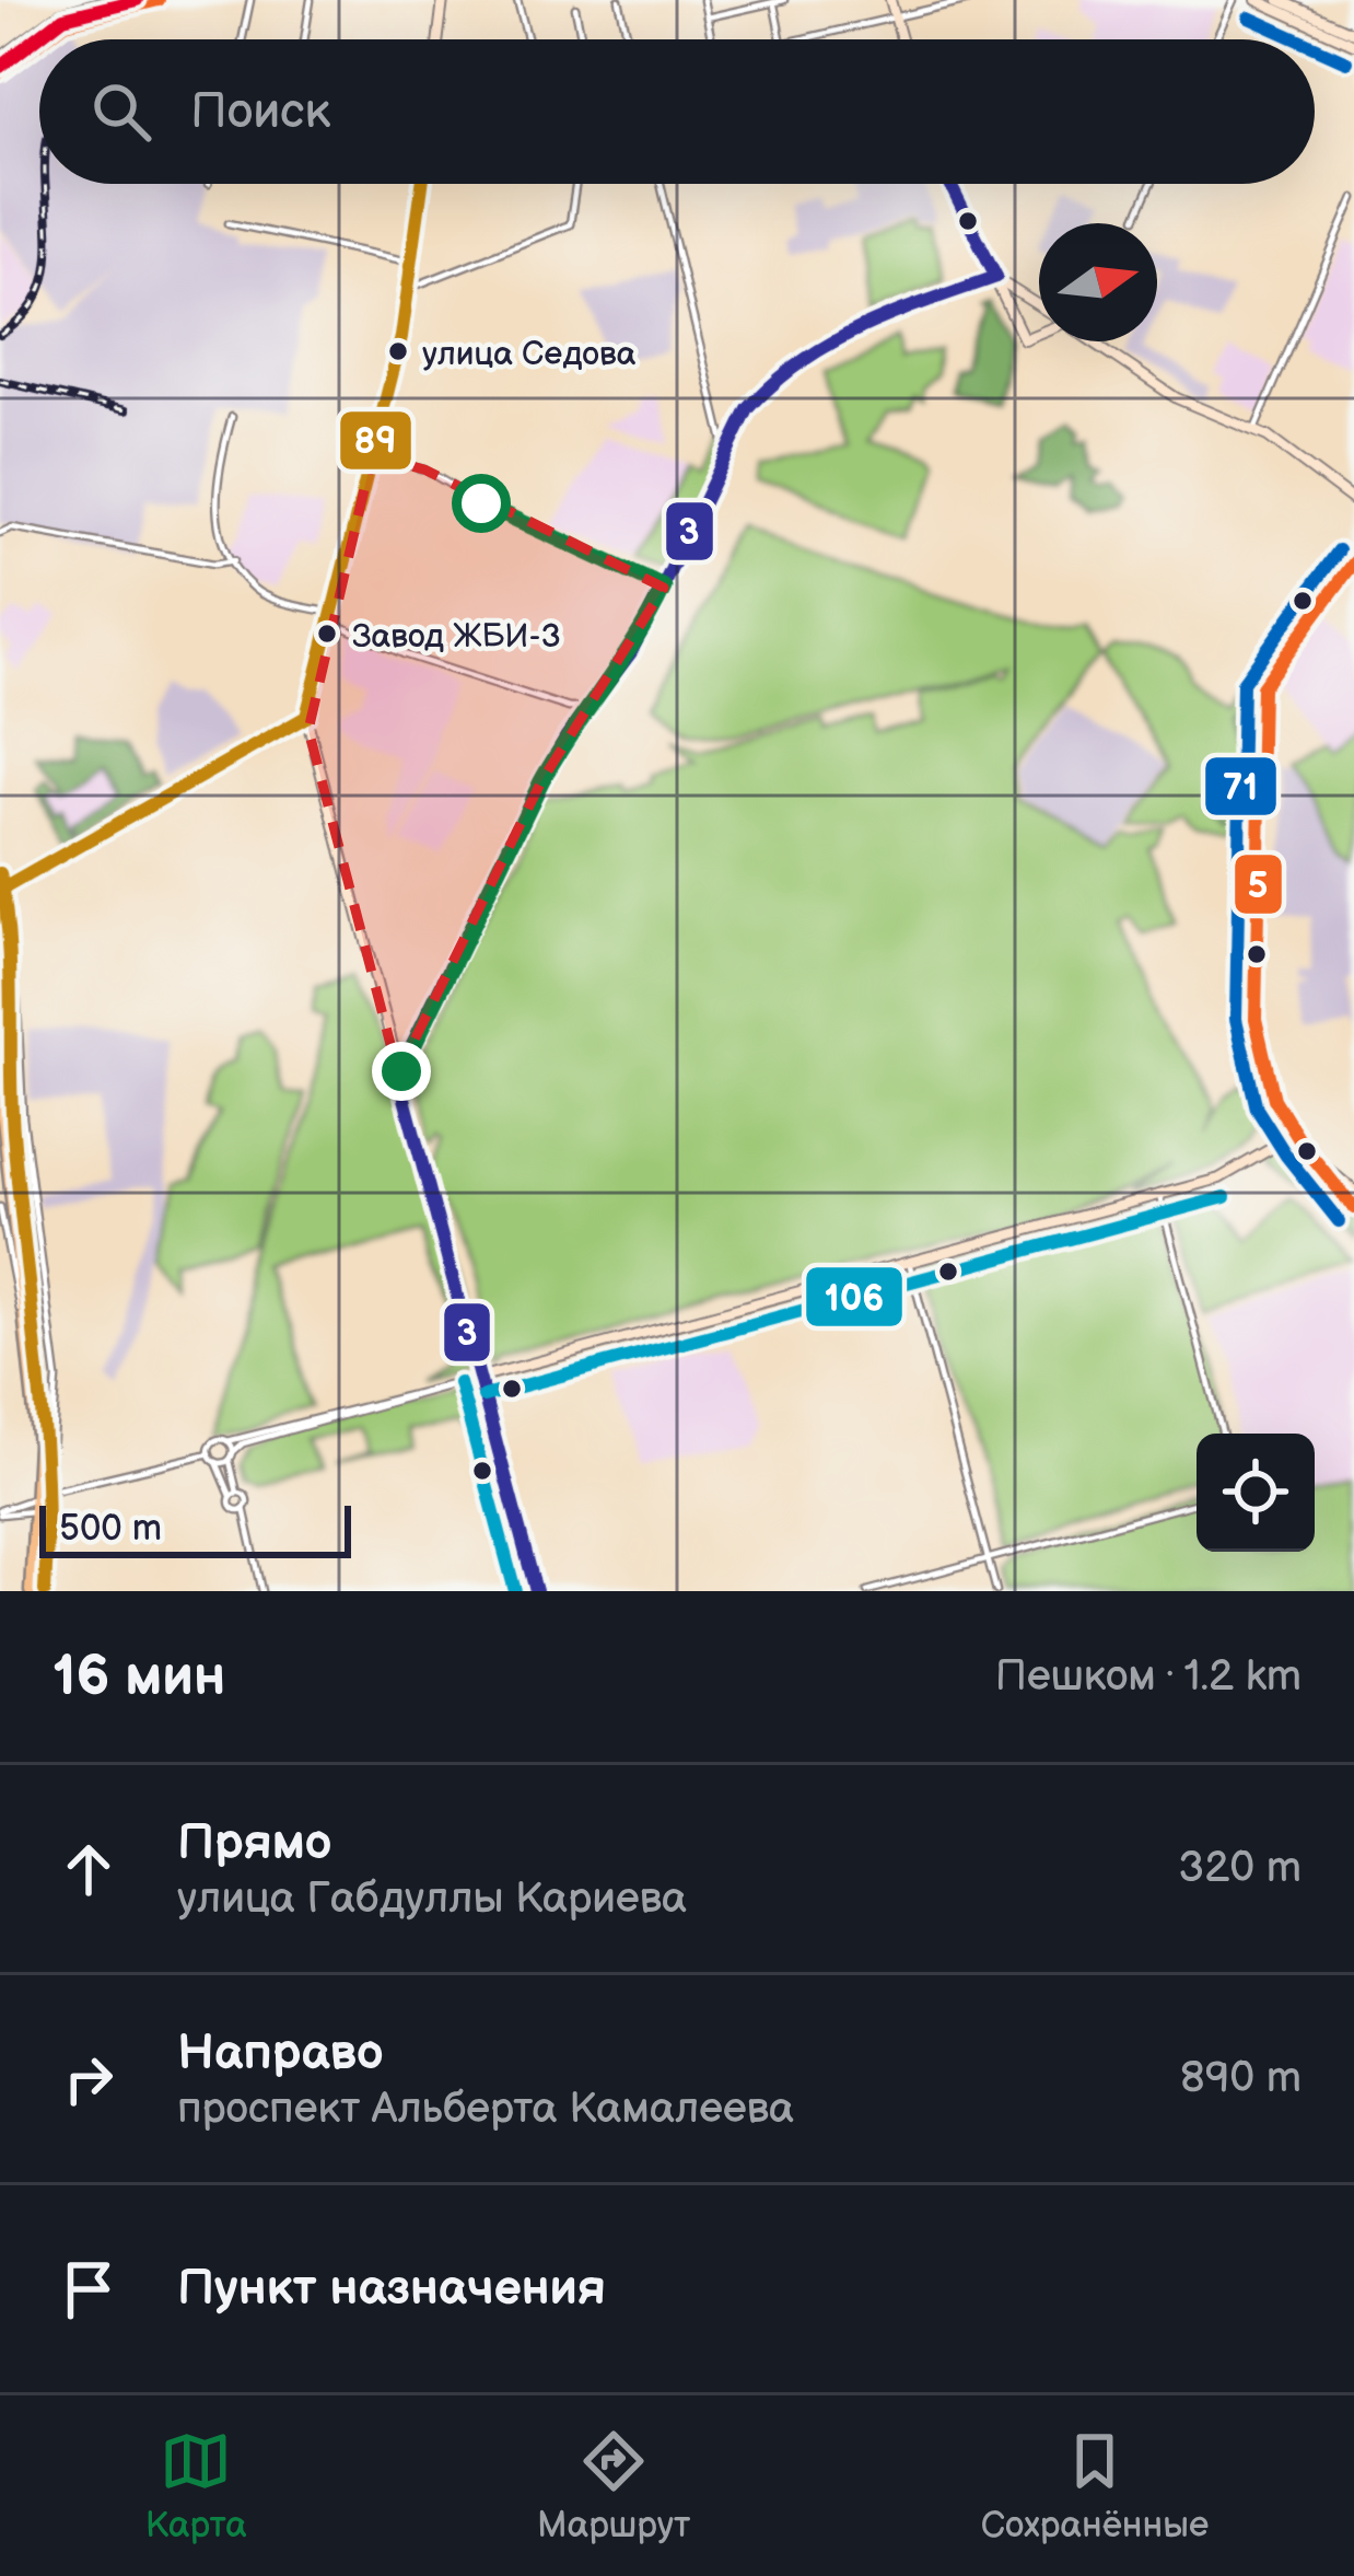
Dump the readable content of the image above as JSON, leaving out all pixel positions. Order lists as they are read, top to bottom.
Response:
{
  "places": ["улица Седова", "Завод ЖБИ-3"],
  "lines": [
    "transit line 5",
    "transit line 71",
    "transit line 3",
    "transit line 89",
    "transit line 106"
  ],
  "scale_bar": "500 m",
  "north": "right",
  "page": {
    "search": "Поиск",
    "scale": "500 m",
    "heading": ["16 мин", "Пешком · 1.2 km"],
    "list": [
      ["Прямо", "улица Габдуллы Кариева", "320 m"],
      ["Направо", "проспект Альберта Камалеева", "890 m"],
      "Пункт назначения"
    ],
    "nav": ["Карта", "Маршрут", "Сохранённые"]
  }
}
